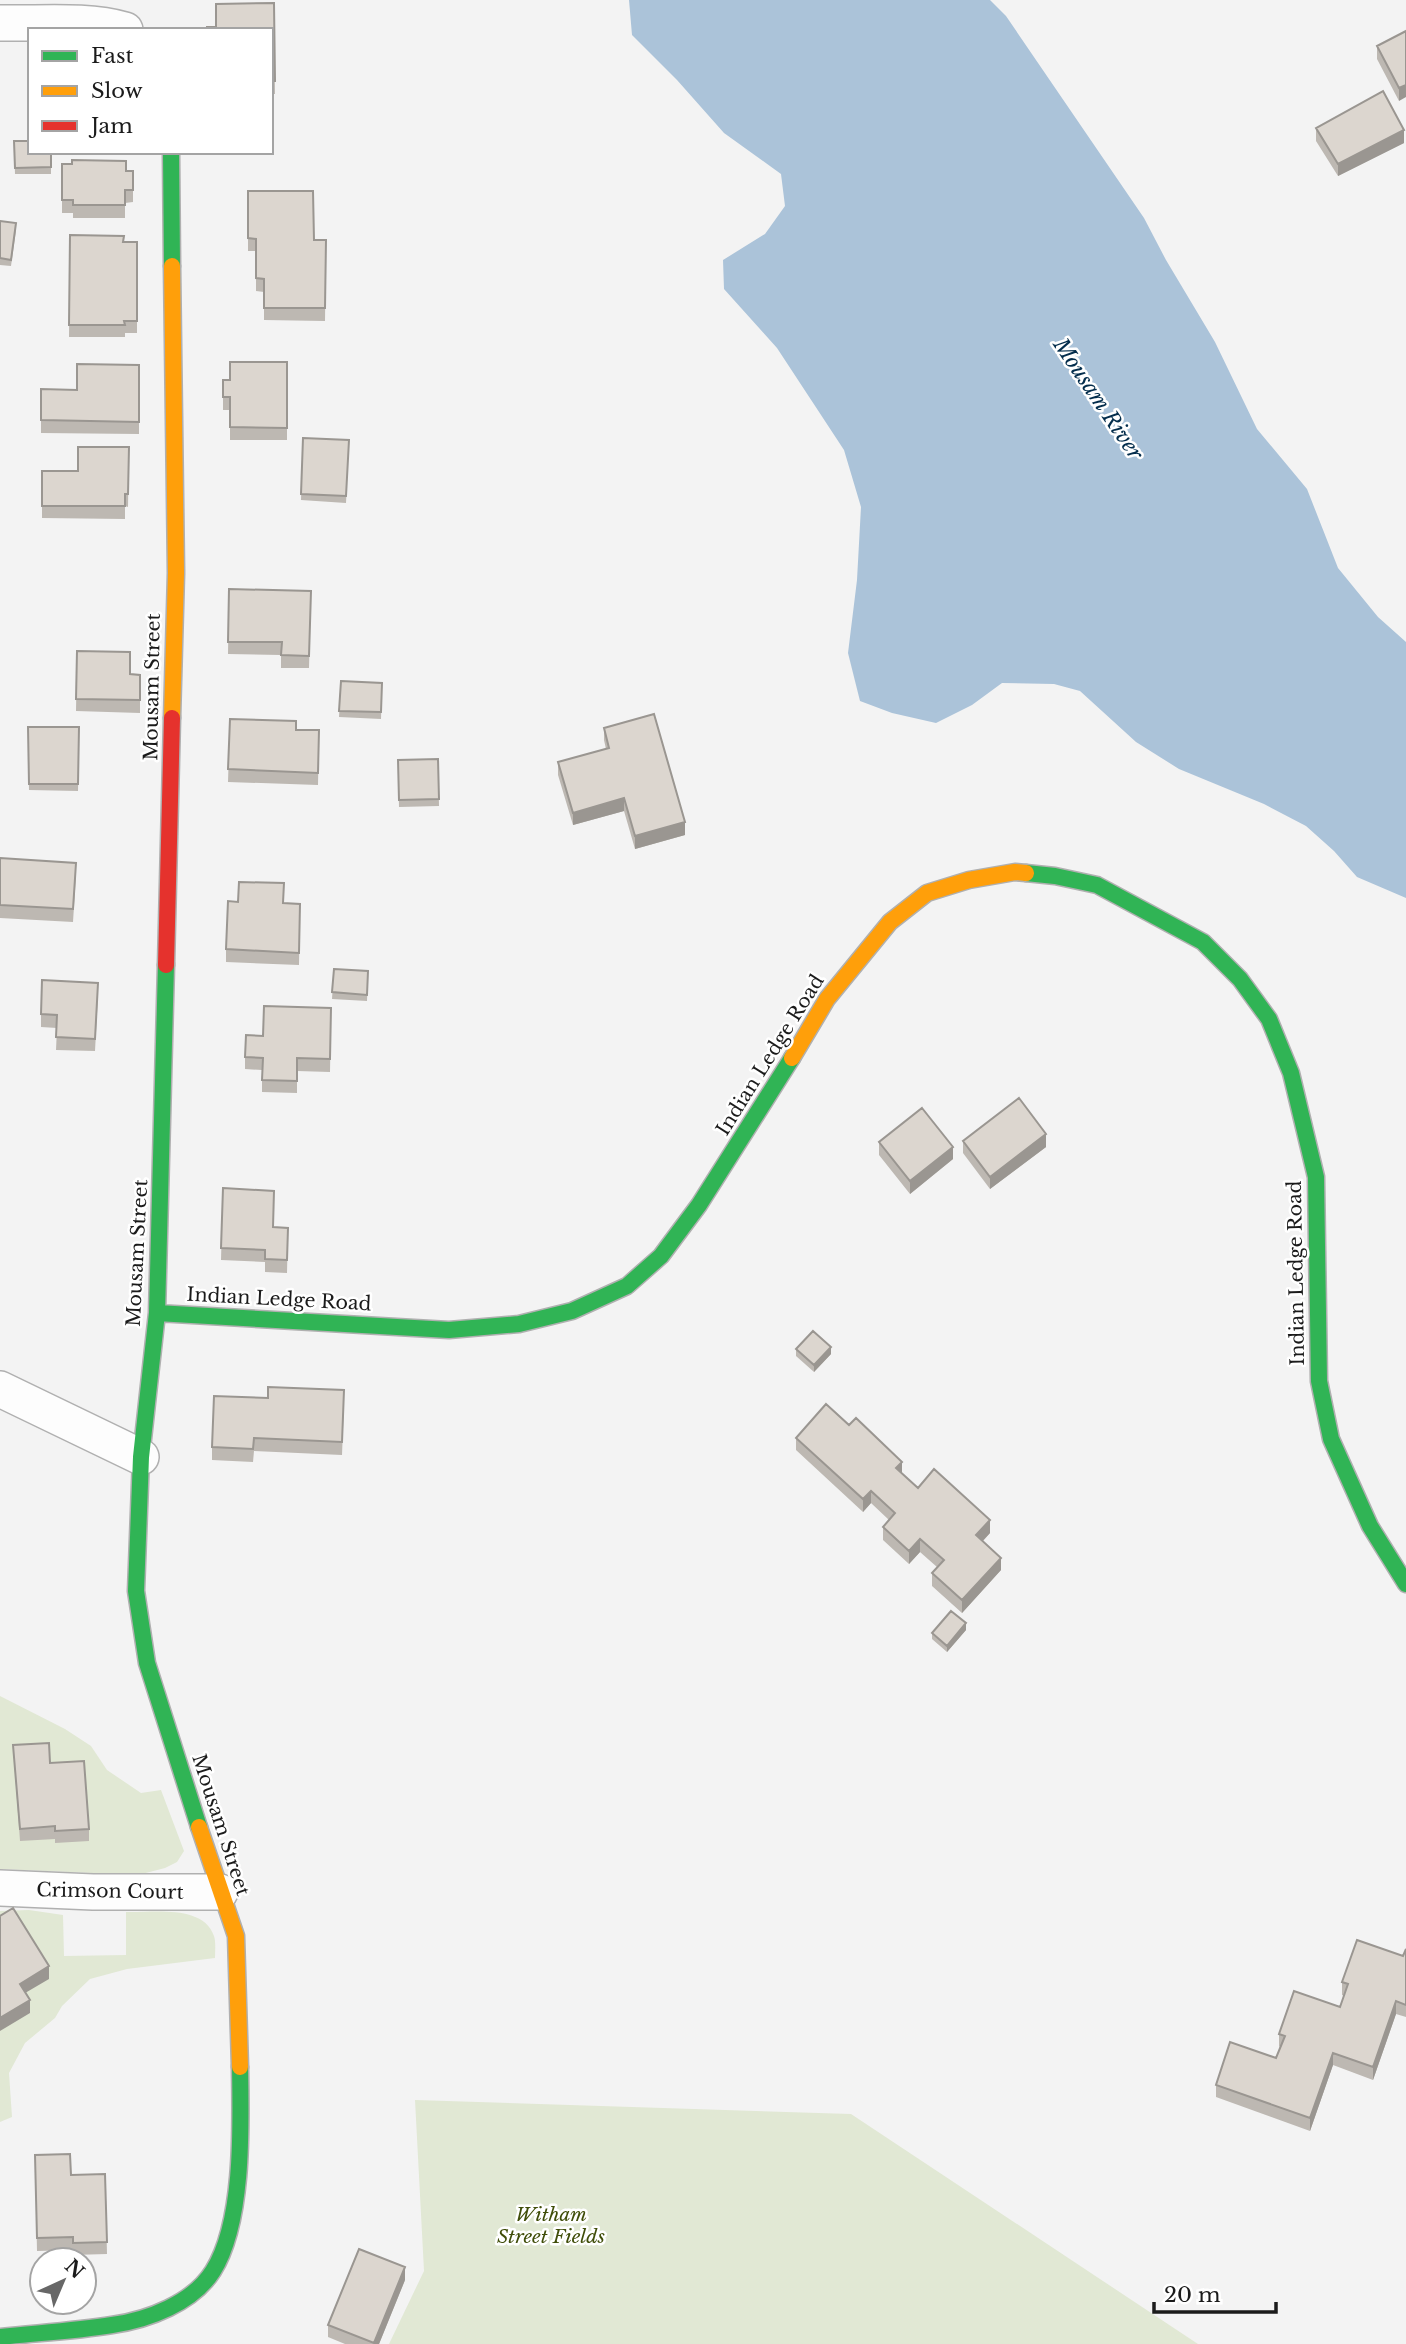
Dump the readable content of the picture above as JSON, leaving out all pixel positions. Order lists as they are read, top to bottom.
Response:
{
  "streets": {
    "street": ["Mousam Street", "Indian Ledge Road", "Crimson Court"]
  },
  "crossings": [
    ["Mousam Street", "Indian Ledge Road"],
    ["Mousam Street", "Crimson Court"]
  ],
  "water": ["Mousam River"],
  "parks": ["Witham Street Fields"],
  "legend": ["Fast", "Slow", "Jam"],
  "scale_bar": "20 m",
  "north": "top right"
}
